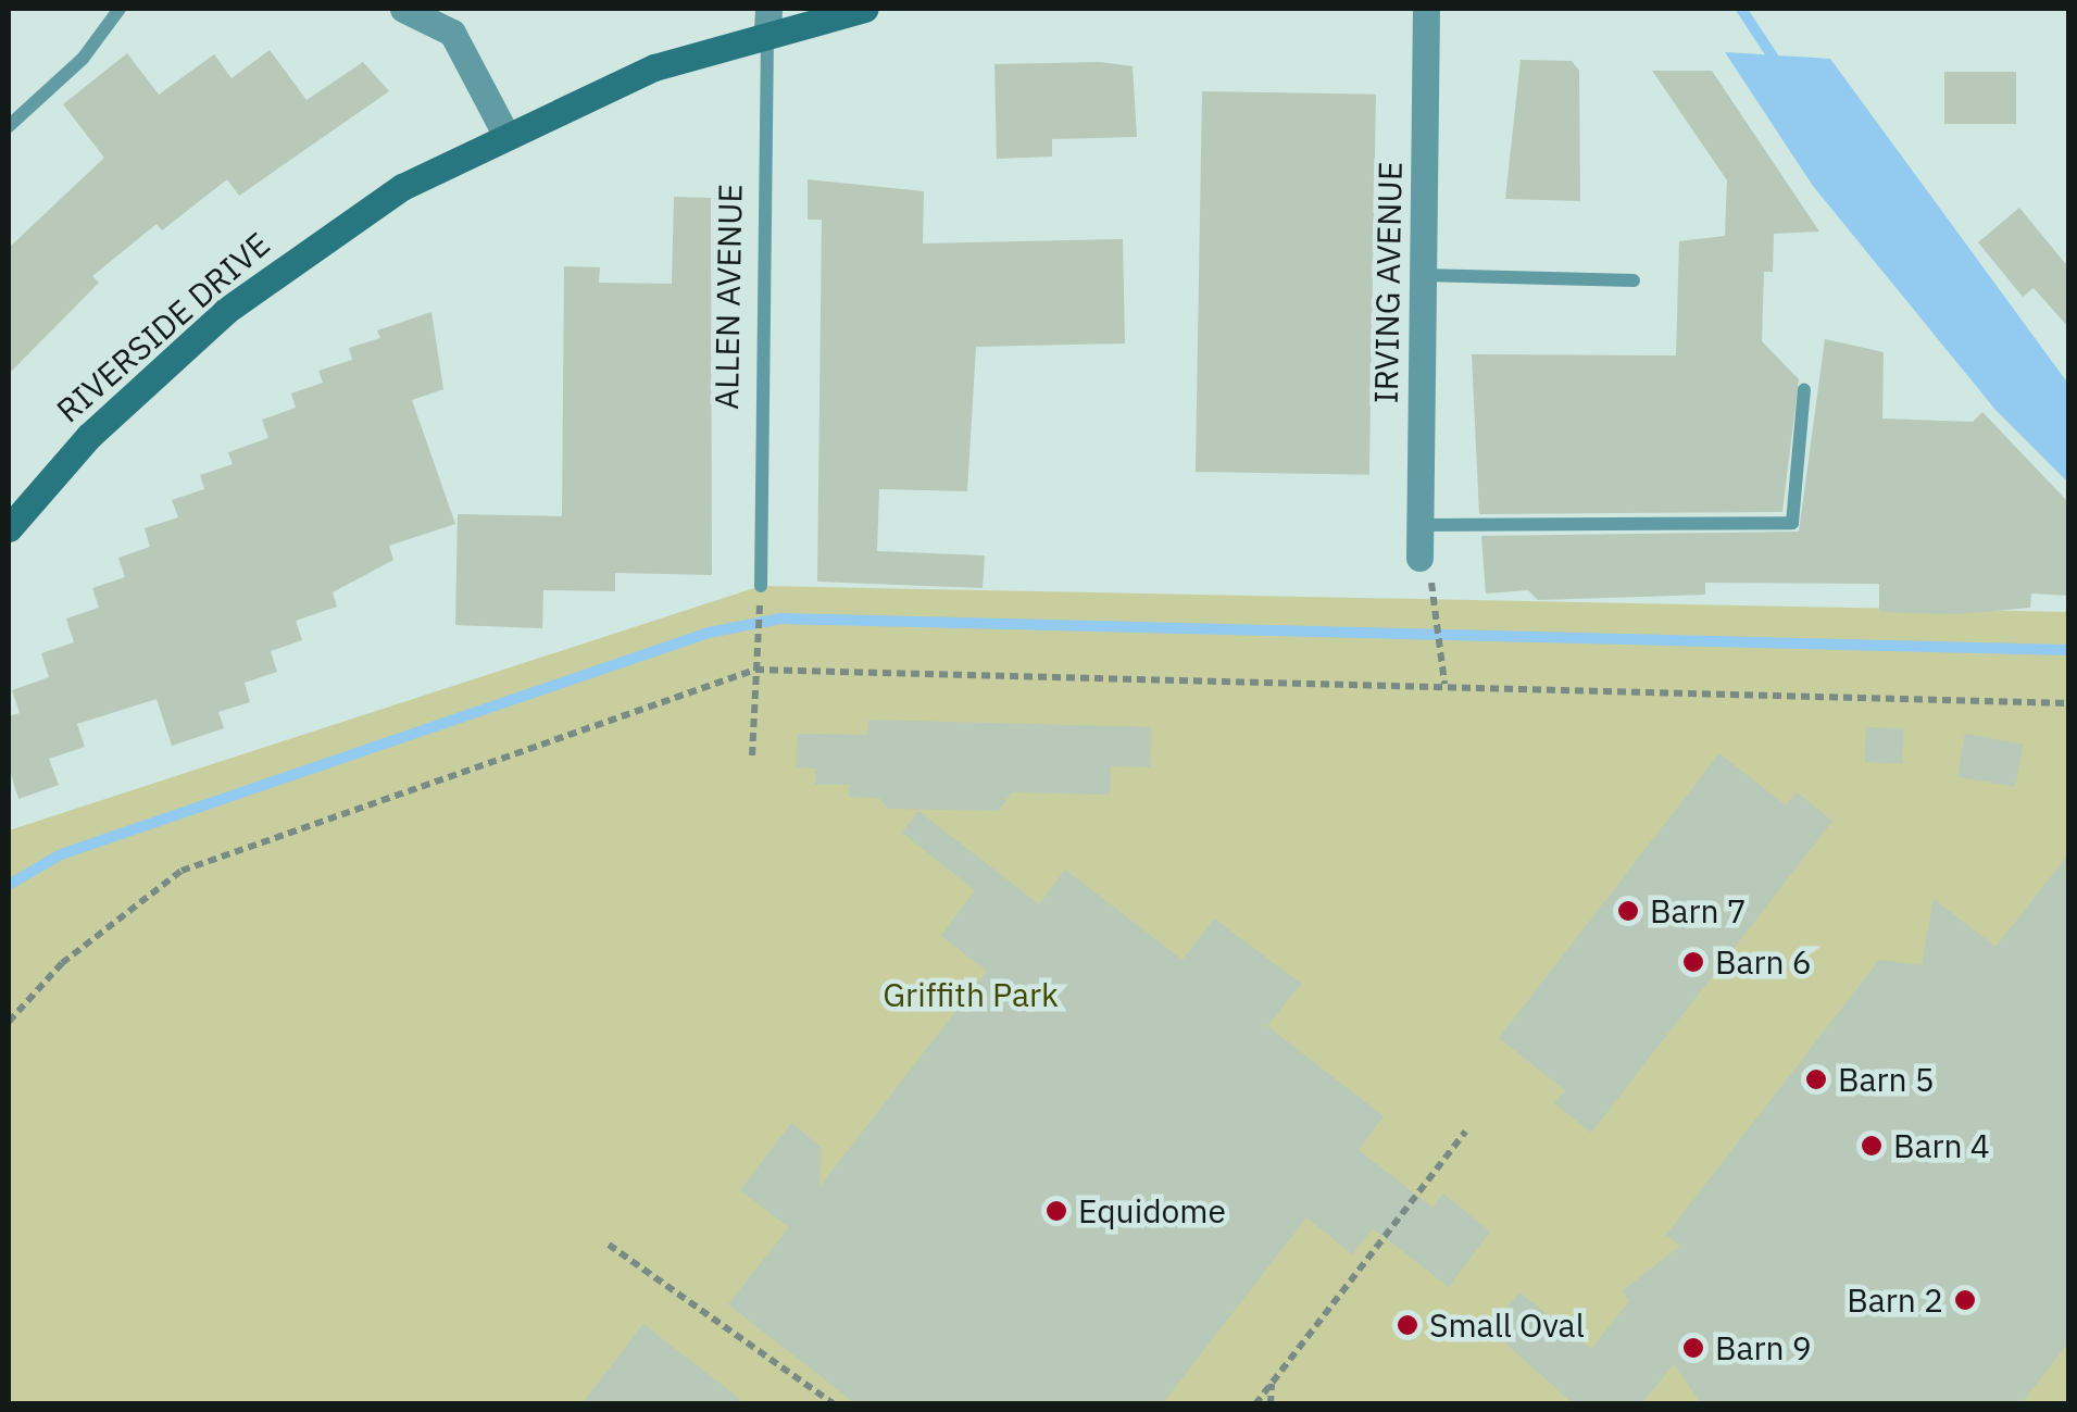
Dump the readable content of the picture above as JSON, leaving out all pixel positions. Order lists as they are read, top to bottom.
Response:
{
  "streets": {
    "main road": ["RIVERSIDE DRIVE"],
    "street": ["IRVING AVENUE"],
    "lane": ["ALLEN AVENUE"]
  },
  "crossings": [
    ["ALLEN AVENUE", "RIVERSIDE DRIVE"]
  ],
  "parks": ["Griffith Park"],
  "places": [
    "Barn 7",
    "Barn 6",
    "Barn 5",
    "Barn 4",
    "Equidome",
    "Barn 2",
    "Small Oval",
    "Barn 9"
  ]
}
